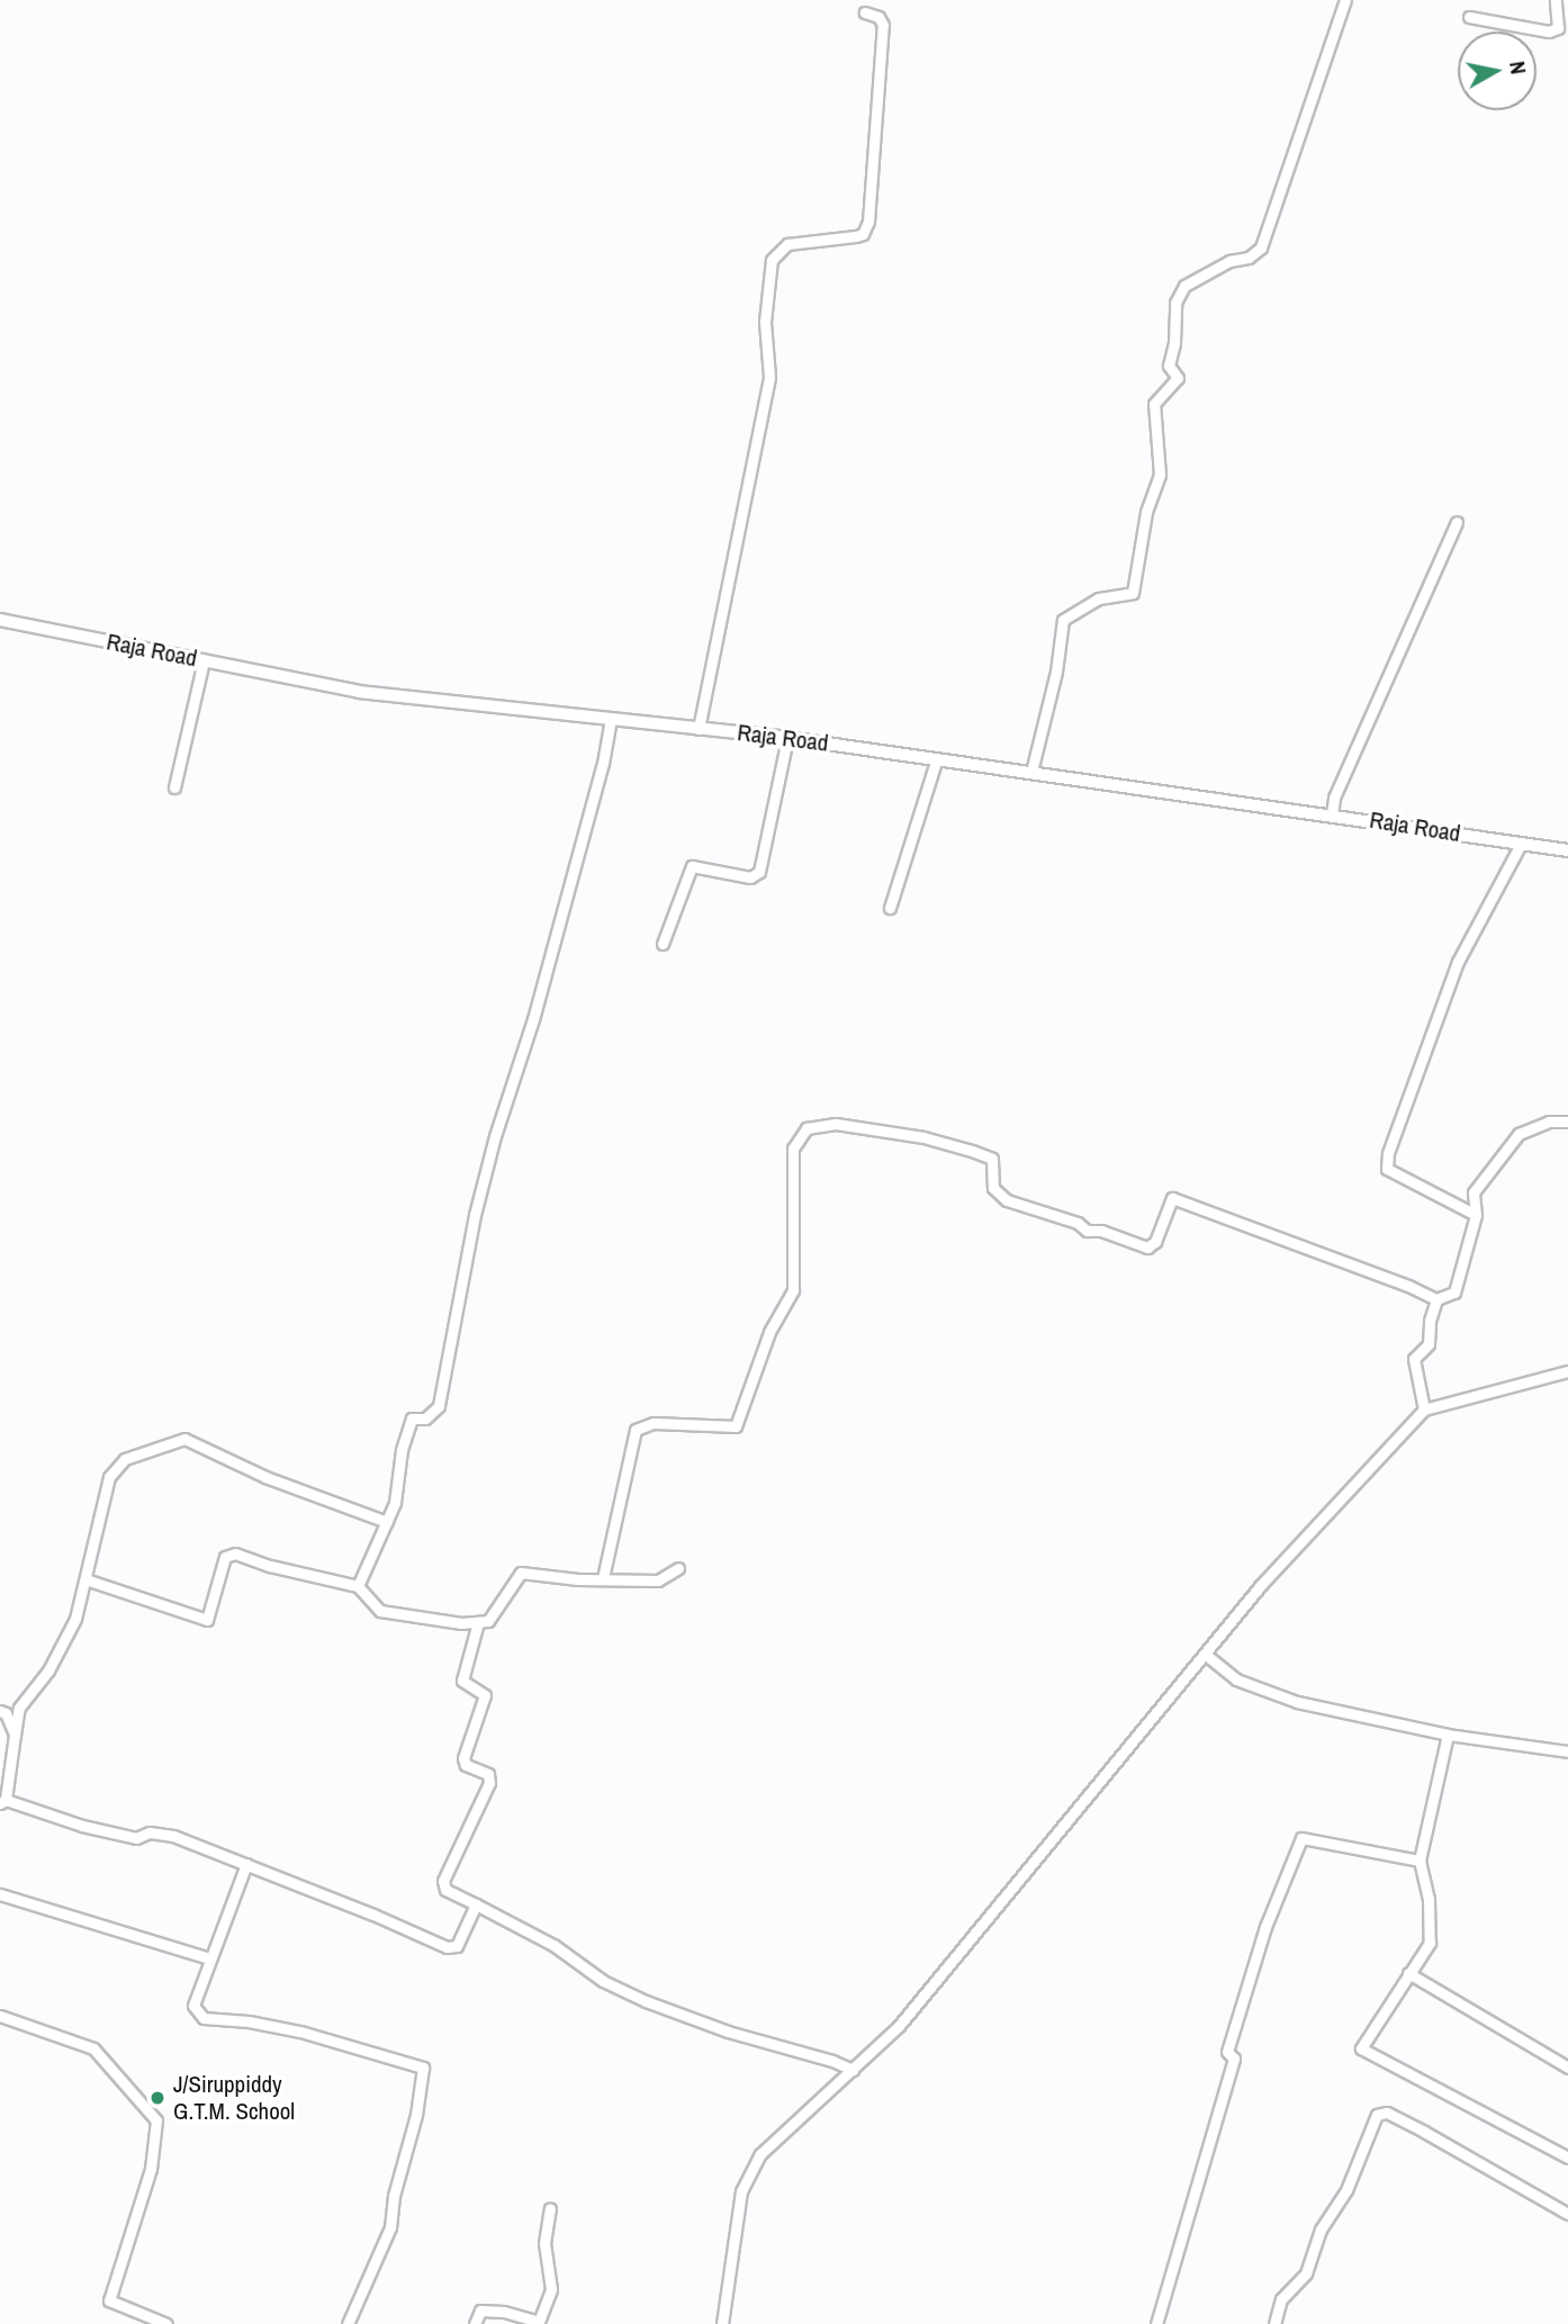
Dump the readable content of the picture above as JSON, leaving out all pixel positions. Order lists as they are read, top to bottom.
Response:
{
  "streets": {
    "street": ["Raja Road"]
  },
  "places": ["J/Siruppiddy G.T.M. School"],
  "north": "right"
}
